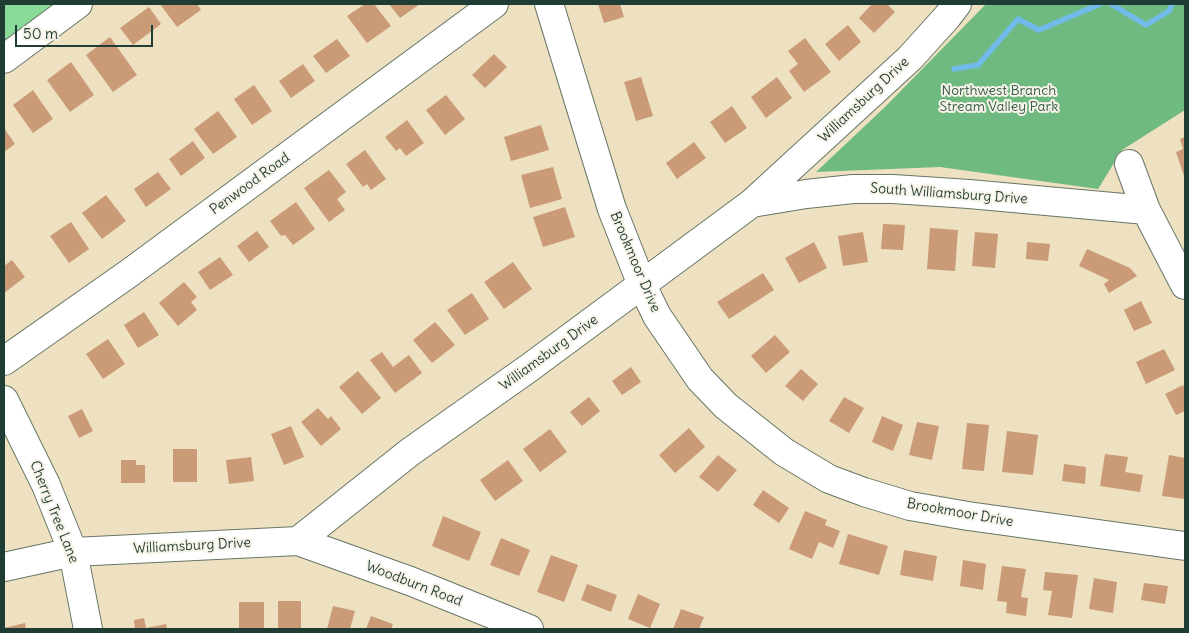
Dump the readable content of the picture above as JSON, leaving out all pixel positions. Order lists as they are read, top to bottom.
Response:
{
  "streets": {
    "street": [
      "Williamsburg Drive",
      "Penwood Road",
      "South Williamsburg Drive",
      "Brookmoor Drive",
      "Cherry Tree Lane",
      "Woodburn Road"
    ]
  },
  "crossings": [
    ["Williamsburg Drive", "South Williamsburg Drive"],
    ["Williamsburg Drive", "Brookmoor Drive"],
    ["Williamsburg Drive", "Cherry Tree Lane"],
    ["Williamsburg Drive", "Woodburn Road"]
  ],
  "parks": ["Northwest Branch Stream Valley Park"],
  "scale_bar": "50 m"
}
